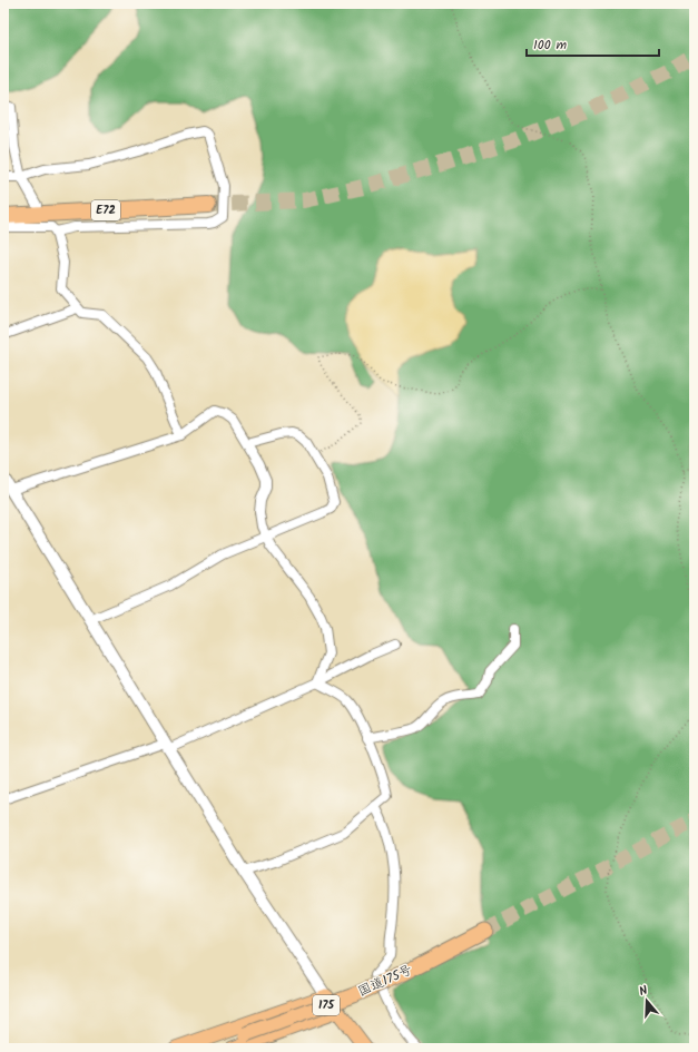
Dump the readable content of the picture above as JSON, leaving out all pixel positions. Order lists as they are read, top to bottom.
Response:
{
  "streets": {
    "highway": ["E72", "国道175号", "175"]
  },
  "scale_bar": "100 m",
  "north": "top"
}
